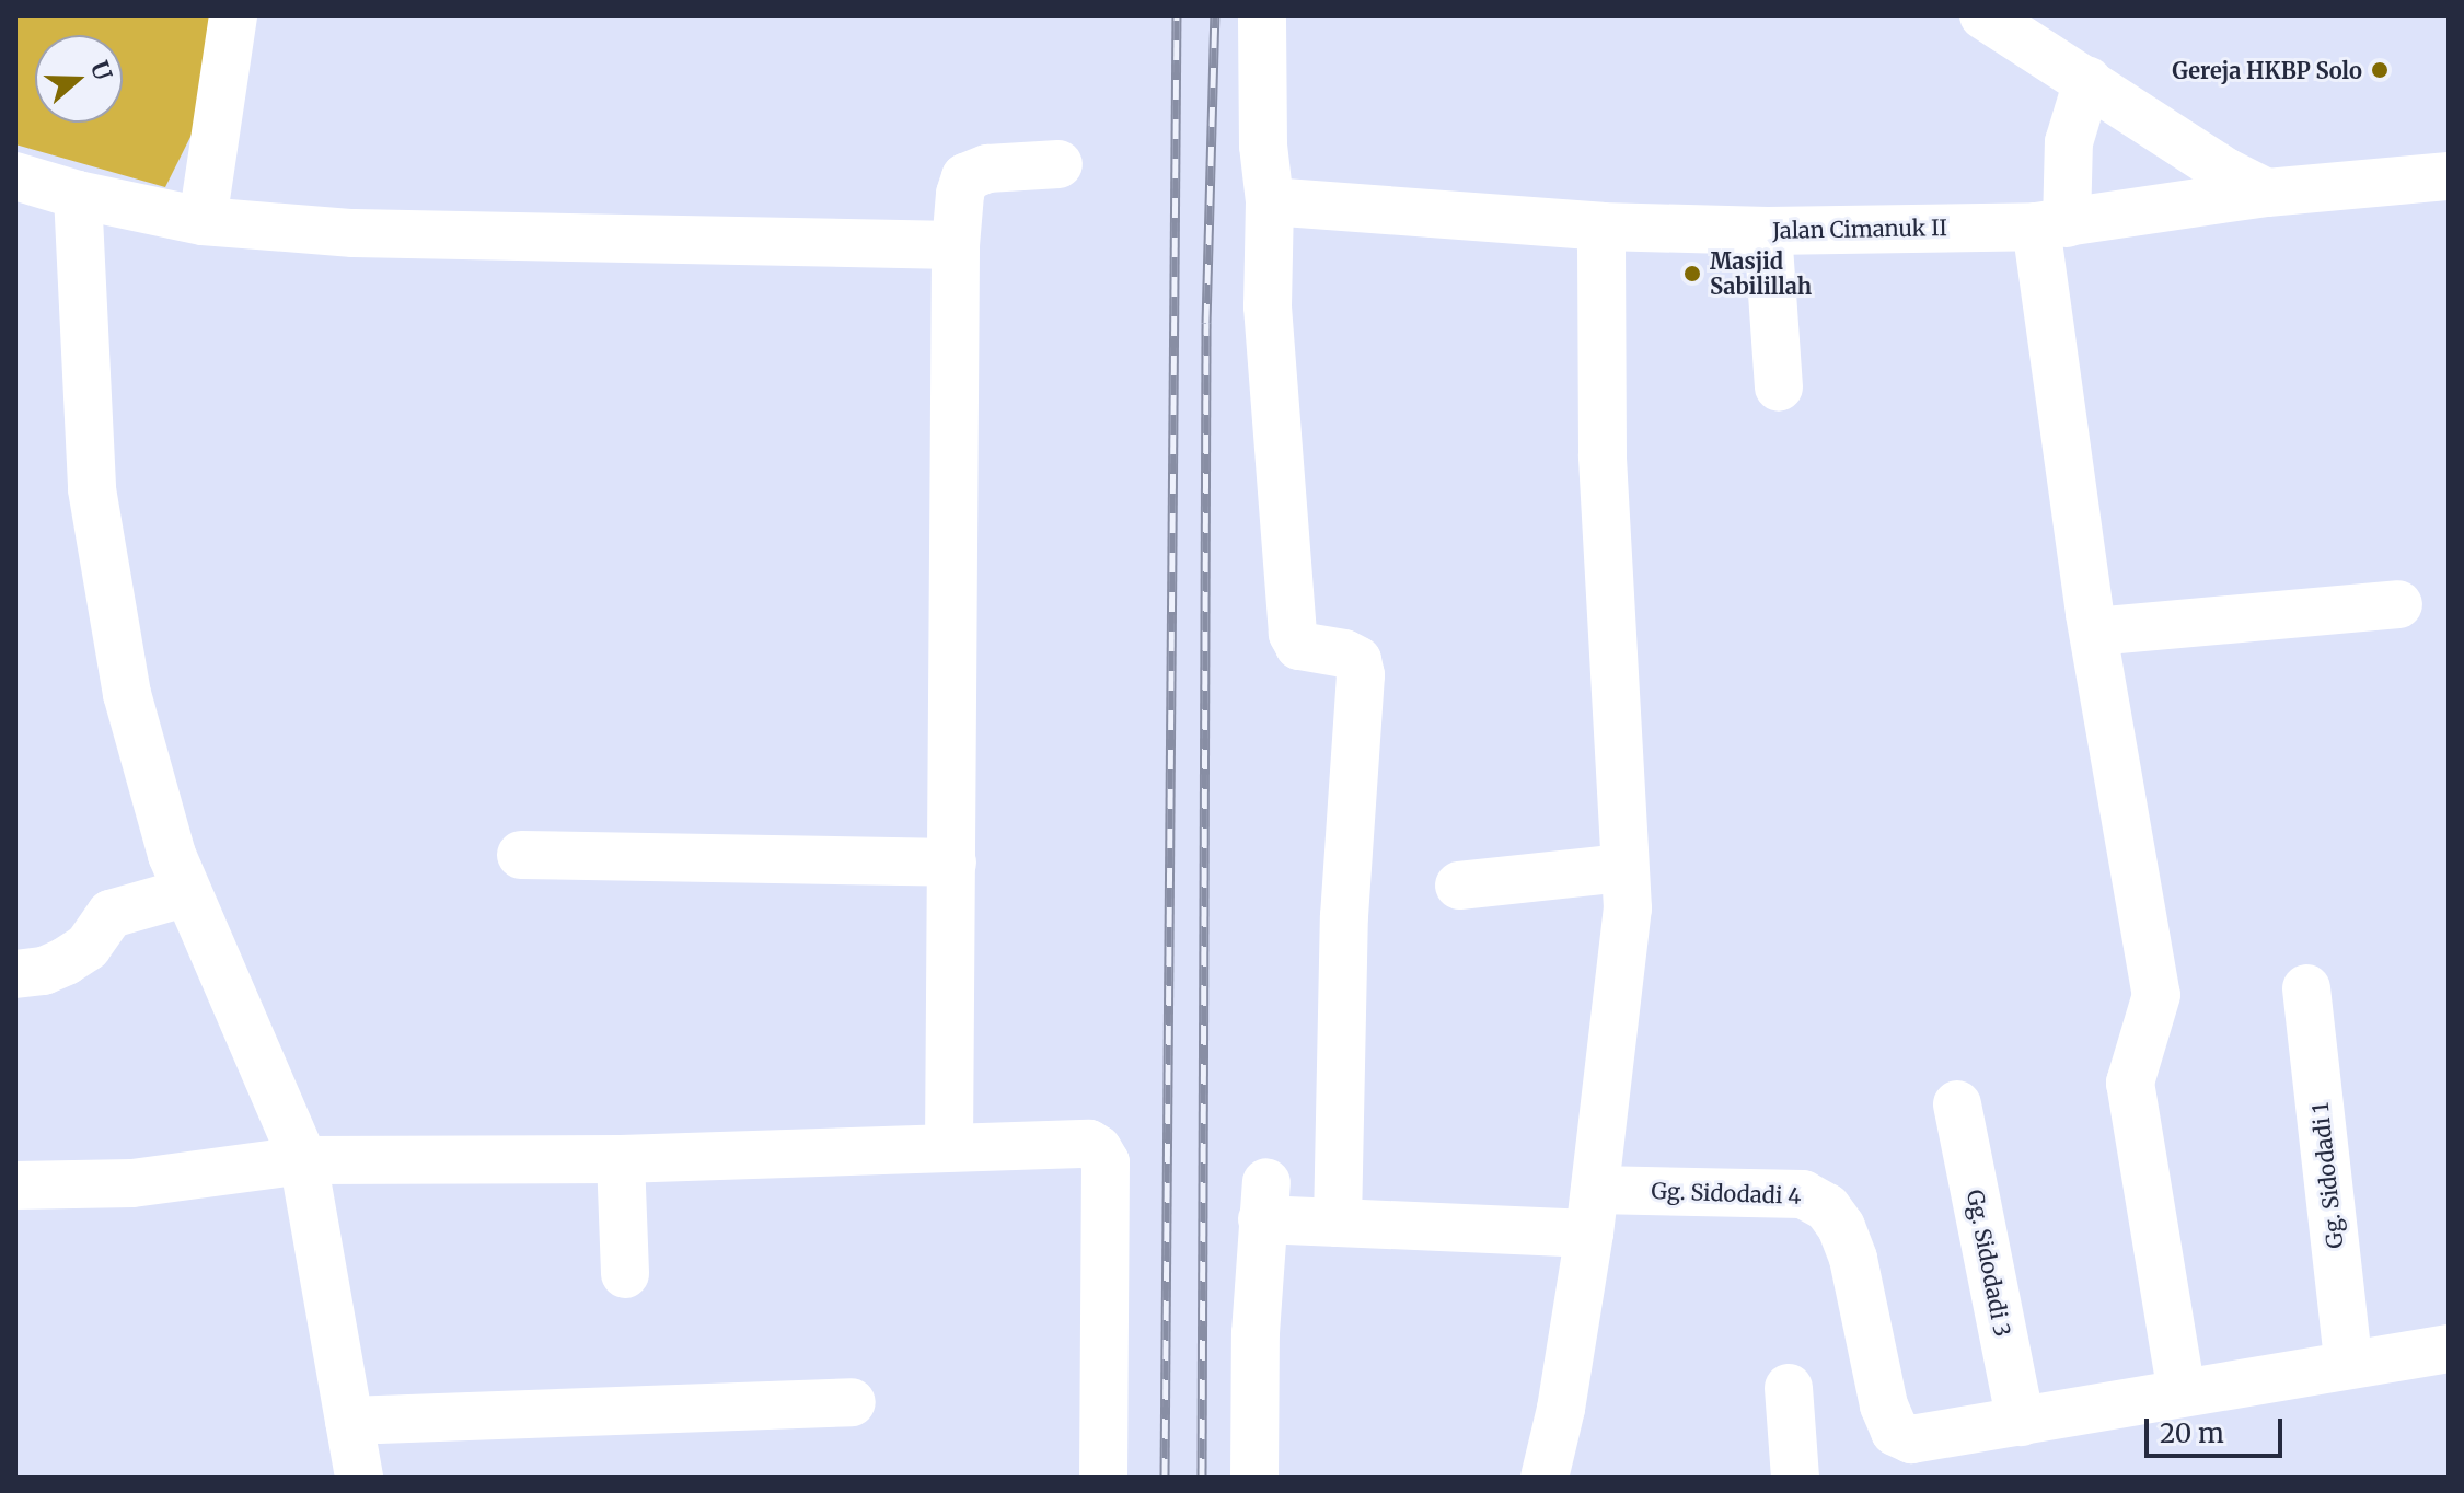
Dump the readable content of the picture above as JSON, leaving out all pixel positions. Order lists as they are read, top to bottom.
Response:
{
  "streets": {
    "street": [
      "Jalan Cimanuk II",
      "Gg. Sidodadi 1",
      "Gg. Sidodadi 4",
      "Gg. Sidodadi 3"
    ]
  },
  "crossings": [
    ["Gg. Sidodadi 4", "Gg. Sidodadi 3"]
  ],
  "places": ["Gereja HKBP Solo", "Masjid Sabilillah"],
  "scale_bar": "20 m",
  "north": "right"
}
